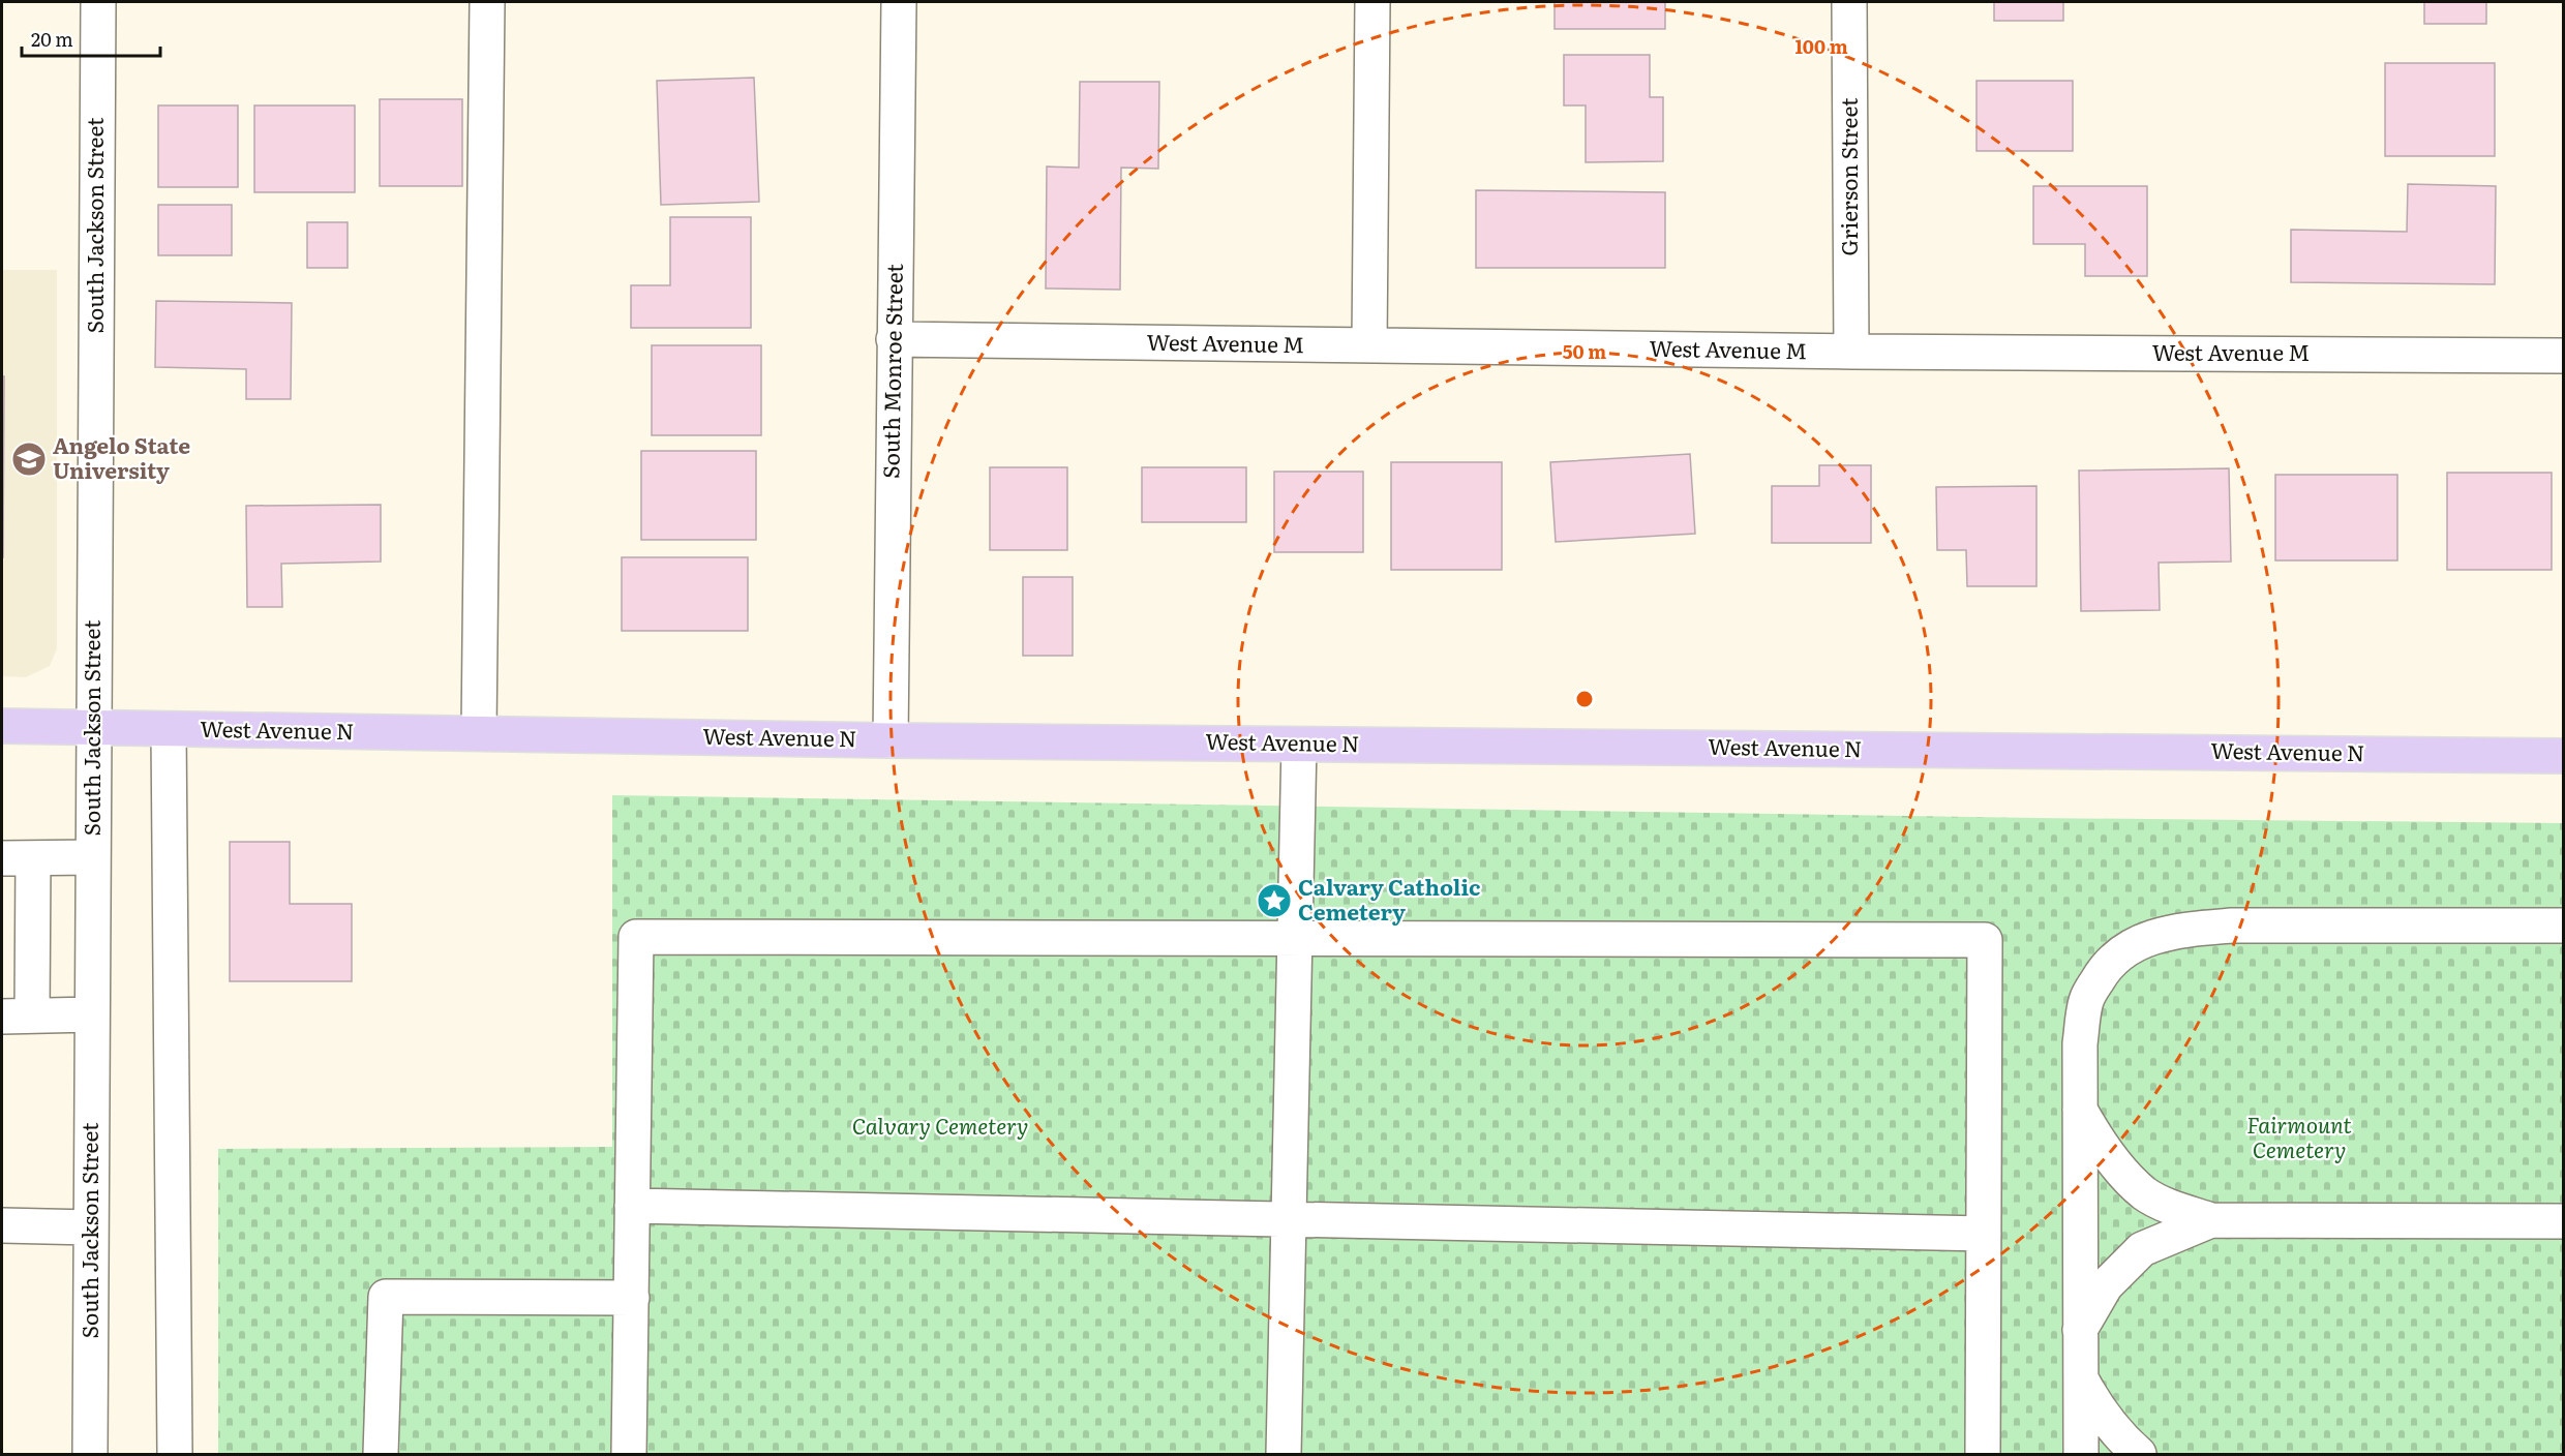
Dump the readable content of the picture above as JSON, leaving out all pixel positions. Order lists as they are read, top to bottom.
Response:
{
  "streets": {
    "main road": ["West Avenue N"],
    "street": [
      "Grierson Street",
      "South Jackson Street",
      "West Avenue M",
      "South Monroe Street"
    ]
  },
  "crossings": [
    ["Grierson Street", "West Avenue M"],
    ["South Jackson Street", "West Avenue N"],
    ["West Avenue M", "South Monroe Street"],
    ["South Monroe Street", "West Avenue N"]
  ],
  "parks": ["Fairmount Cemetery", "Calvary Cemetery"],
  "places": {
    "school or university": ["Angelo State University"],
    "place": ["Calvary Catholic Cemetery"]
  },
  "scale_bar": "20 m",
  "rings": ["100 m", "50 m"]
}
